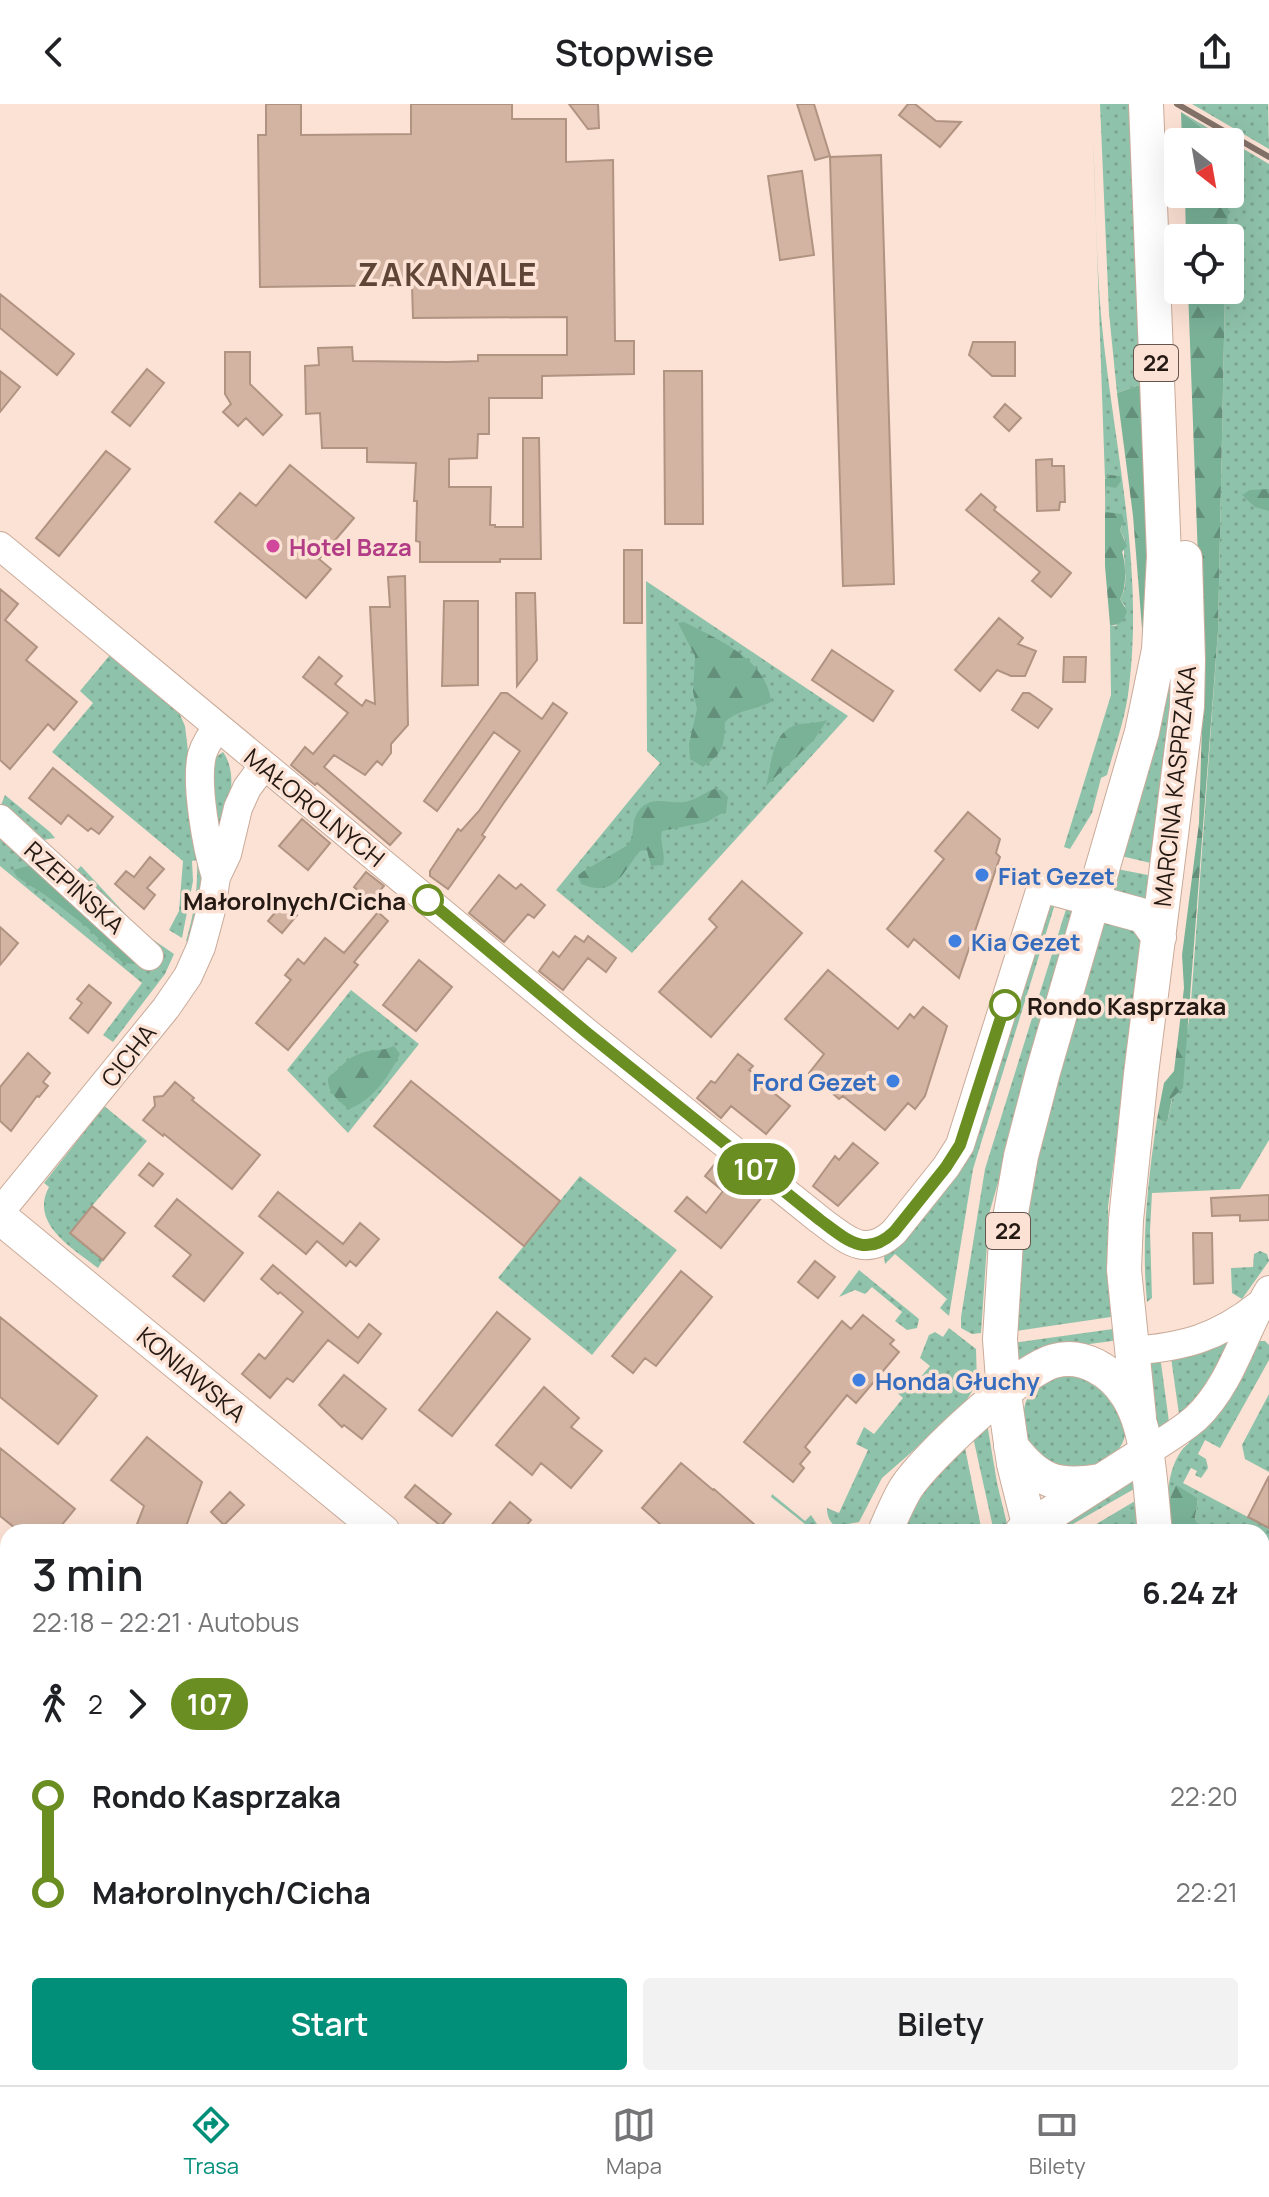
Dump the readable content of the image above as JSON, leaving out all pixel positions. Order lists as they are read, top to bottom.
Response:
{
  "streets": {
    "main road": ["22", "MARCINA KASPRZAKA", "KONIAWSKA"],
    "street": ["MAŁOROLNYCH", "RZEPIŃSKA", "CICHA"]
  },
  "crossings": [
    ["22", "MARCINA KASPRZAKA"],
    ["MARCINA KASPRZAKA", "MAŁOROLNYCH"],
    ["CICHA", "KONIAWSKA"]
  ],
  "districts": ["ZAKANALE"],
  "places": [
    "Hotel Baza",
    "Fiat Gezet",
    "Małorolnych/Cicha",
    "Kia Gezet",
    "Rondo Kasprzaka",
    "Ford Gezet",
    "Honda Głuchy"
  ],
  "lines": ["bus line 107"],
  "north": "bottom right",
  "page": {
    "header": "Stopwise",
    "on_map": "107",
    "heading": ["3 min", "22:18 – 22:21 · Autobus", "6.24 zł"],
    "legs": ["2", "107"],
    "list": [
      {
        "name": "Rondo Kasprzaka",
        "value": "22:20"
      },
      {
        "name": "Małorolnych/Cicha",
        "value": "22:21"
      }
    ],
    "buttons": ["Start", "Bilety"],
    "tabs": ["Trasa", "Mapa", "Bilety"]
  }
}
